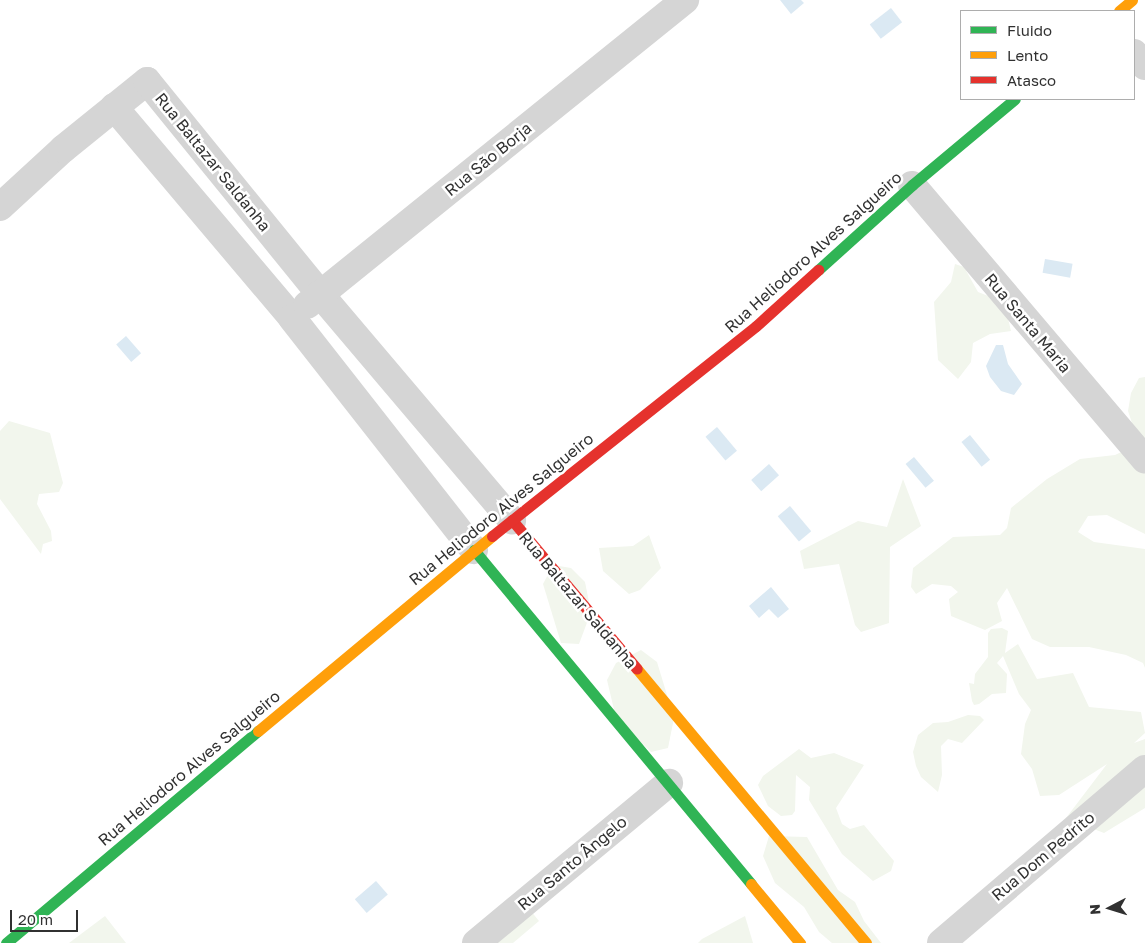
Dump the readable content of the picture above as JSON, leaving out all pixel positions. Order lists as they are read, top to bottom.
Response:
{
  "streets": {
    "main road": ["Rua Baltazar Saldanha", "Rua Heliodoro Alves Salgueiro"],
    "street": [
      "Rua São Borja",
      "Rua Santa Maria",
      "Rua Dom Pedrito",
      "Rua Santo Ângelo"
    ]
  },
  "crossings": [
    ["Rua São Borja", "Rua Baltazar Saldanha"],
    ["Rua Baltazar Saldanha", "Rua Heliodoro Alves Salgueiro"],
    ["Rua Heliodoro Alves Salgueiro", "Rua Santa Maria"]
  ],
  "legend": ["Fluido", "Lento", "Atasco"],
  "scale_bar": "20 m",
  "north": "left"
}
